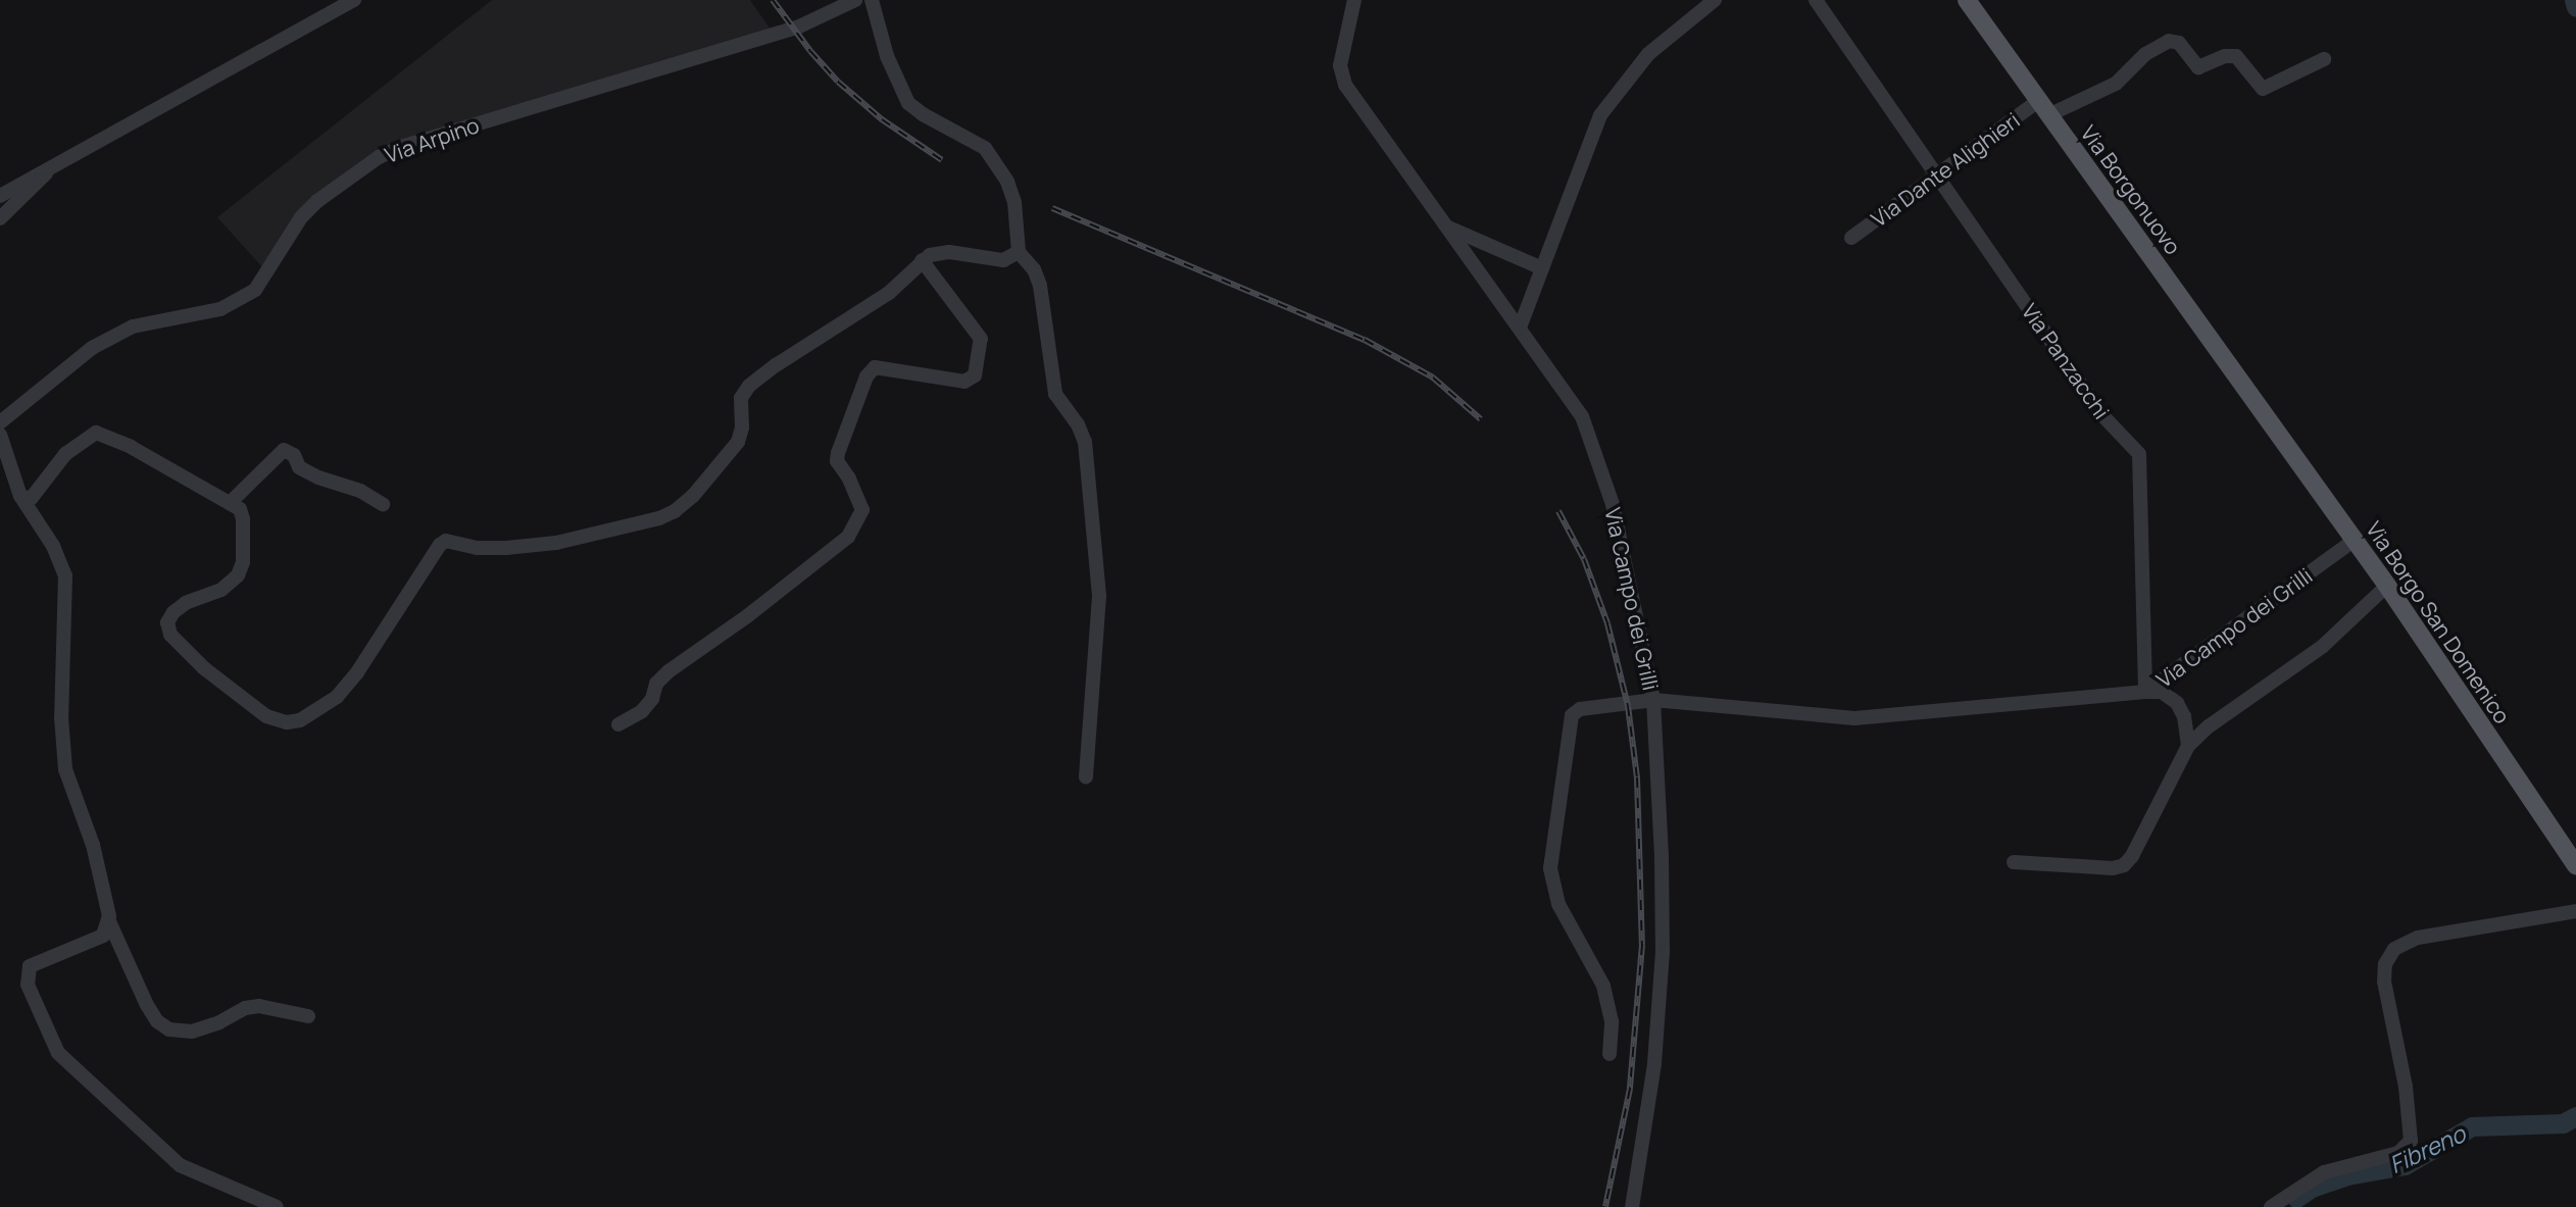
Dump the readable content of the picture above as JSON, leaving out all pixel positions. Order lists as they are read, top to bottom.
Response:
{
  "streets": {
    "main road": ["Via Borgonuovo", "Via Borgo San Domenico"],
    "street": [
      "Via Arpino",
      "Via Dante Alighieri",
      "Via Panzacchi",
      "Via Campo dei Grilli"
    ]
  },
  "crossings": [
    ["Via Dante Alighieri", "Via Borgonuovo"],
    ["Via Dante Alighieri", "Via Panzacchi"],
    ["Via Borgonuovo", "Via Borgo San Domenico"],
    ["Via Panzacchi", "Via Campo dei Grilli"],
    ["Via Campo dei Grilli", "Via Borgo San Domenico"]
  ],
  "water": ["Fibreno"]
}
